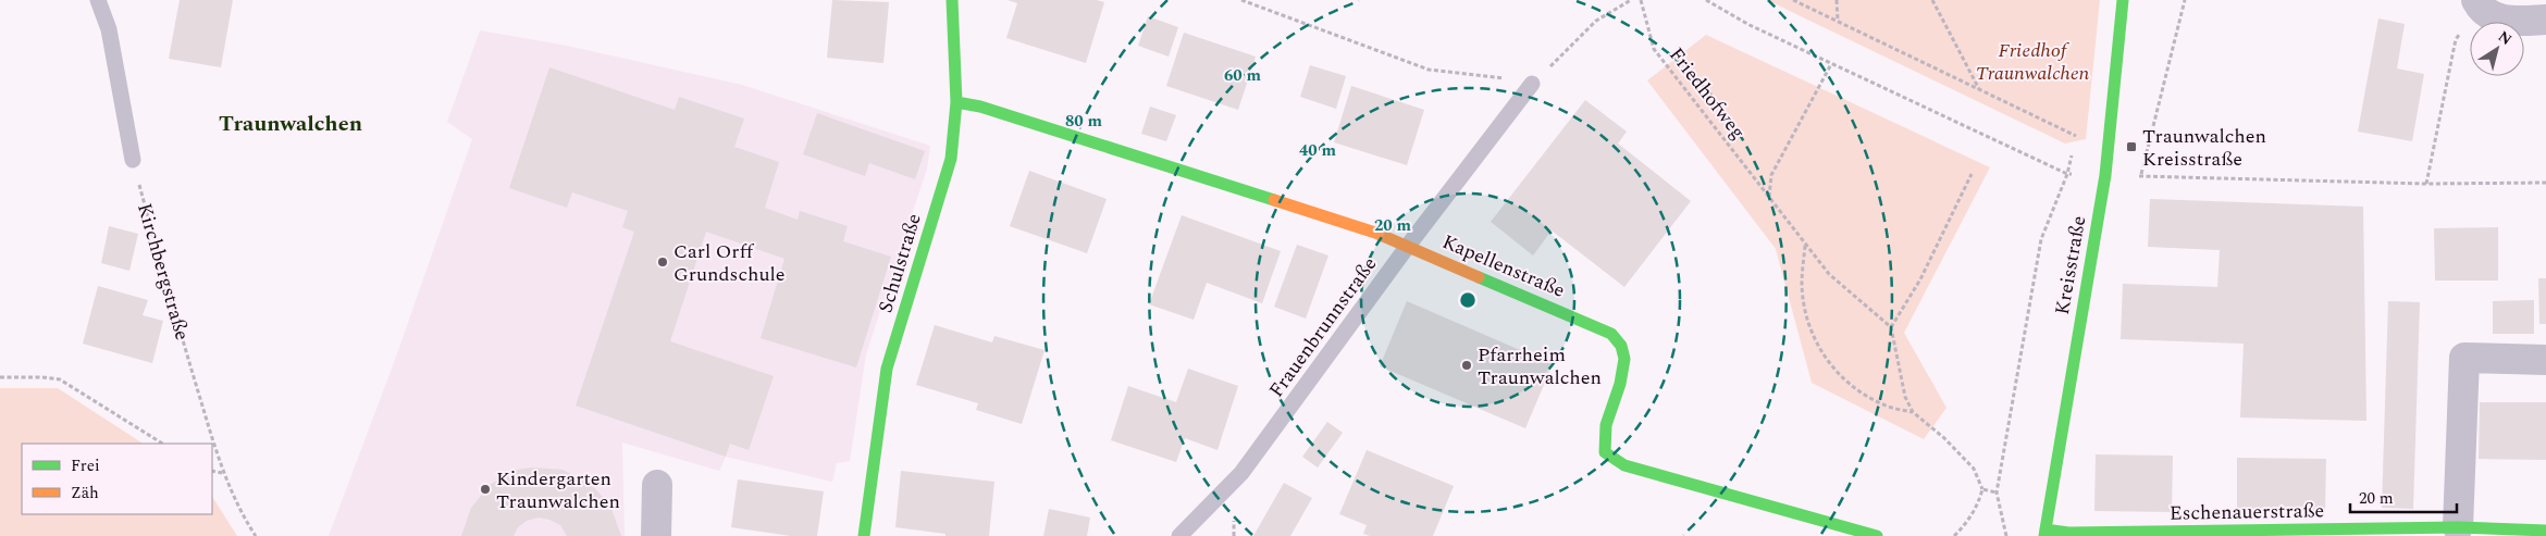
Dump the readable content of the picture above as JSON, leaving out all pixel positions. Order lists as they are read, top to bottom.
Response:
{
  "streets": {
    "street": [
      "Schulstraße",
      "Kreisstraße",
      "Kapellenstraße",
      "Eschenauerstraße"
    ],
    "lane": ["Frauenbrunnstraße"],
    "path": ["Friedhofweg", "Kirchbergstraße"]
  },
  "crossings": [
    ["Schulstraße", "Kapellenstraße"],
    ["Kreisstraße", "Eschenauerstraße"],
    ["Kapellenstraße", "Frauenbrunnstraße"]
  ],
  "districts": ["Traunwalchen"],
  "parks": ["Friedhof Traunwalchen"],
  "places": {
    "transit": ["Traunwalchen Kreisstraße"],
    "other": ["Carl Orff Grundschule", "Pfarrheim Traunwalchen", "Kindergarten Traunwalchen"]
  },
  "legend": ["Frei", "Zäh"],
  "scale_bar": "20 m",
  "north": "top right",
  "rings": [
    "60 m",
    "80 m",
    "40 m",
    "20 m"
  ]
}
